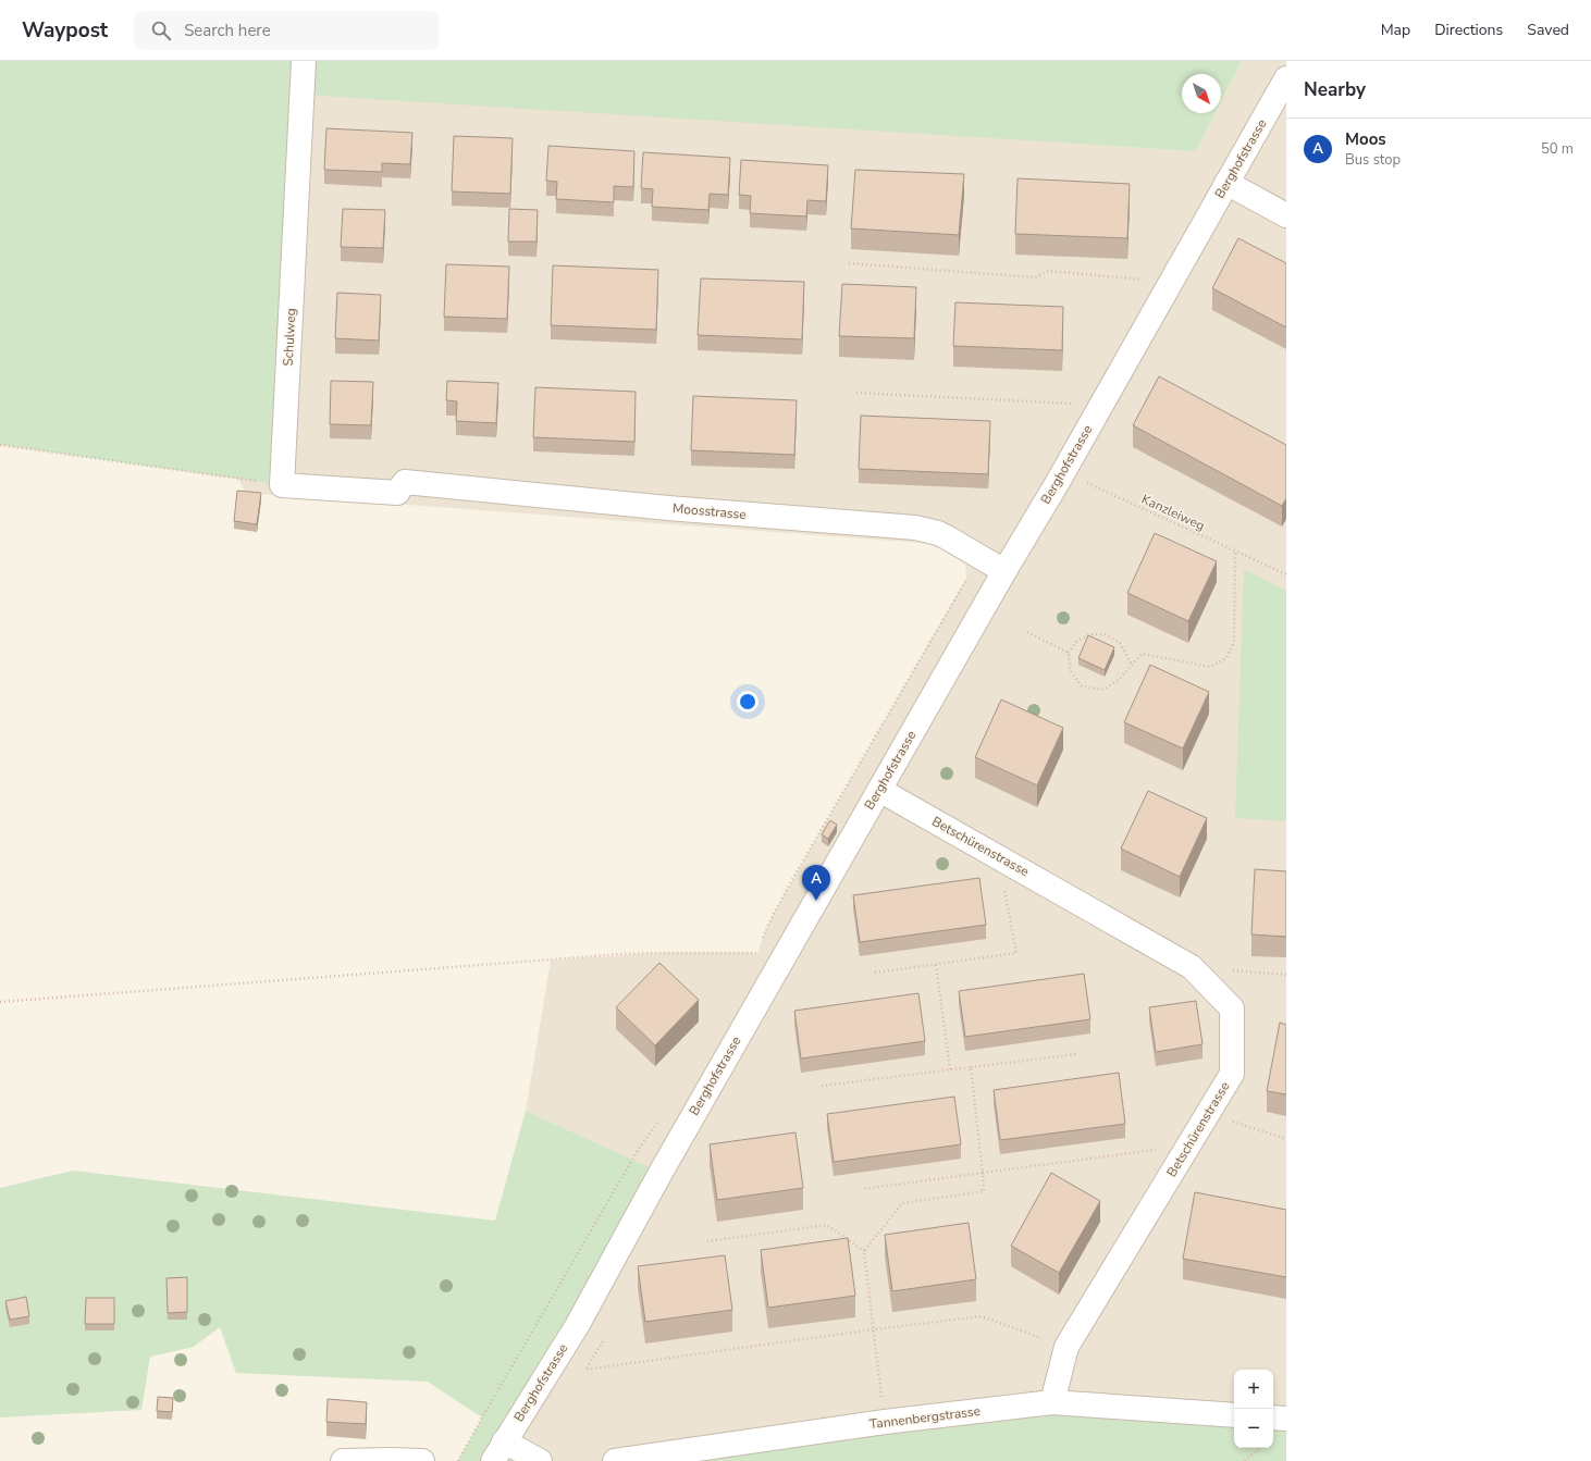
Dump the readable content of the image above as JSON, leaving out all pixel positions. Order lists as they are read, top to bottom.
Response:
{
  "streets": {
    "street": [
      "Berghofstrasse",
      "Schulweg",
      "Moosstrasse",
      "Betschürenstrasse",
      "Tannenbergstrasse"
    ],
    "path": ["Kanzleiweg"]
  },
  "crossings": [
    ["Berghofstrasse", "Moosstrasse"],
    ["Berghofstrasse", "Kanzleiweg"],
    ["Berghofstrasse", "Betschürenstrasse"],
    ["Schulweg", "Moosstrasse"],
    ["Betschürenstrasse", "Tannenbergstrasse"]
  ],
  "north": "bottom right",
  "page": {
    "header": "Waypost",
    "search": "Search here",
    "nav": ["Map", "Directions", "Saved"],
    "heading": "Nearby",
    "list": [
      {
        "mark": "A",
        "name": "Moos",
        "note": "Bus stop",
        "value": "50 m"
      }
    ],
    "pins": "A",
    "map_buttons": ["+", "−"]
  }
}
